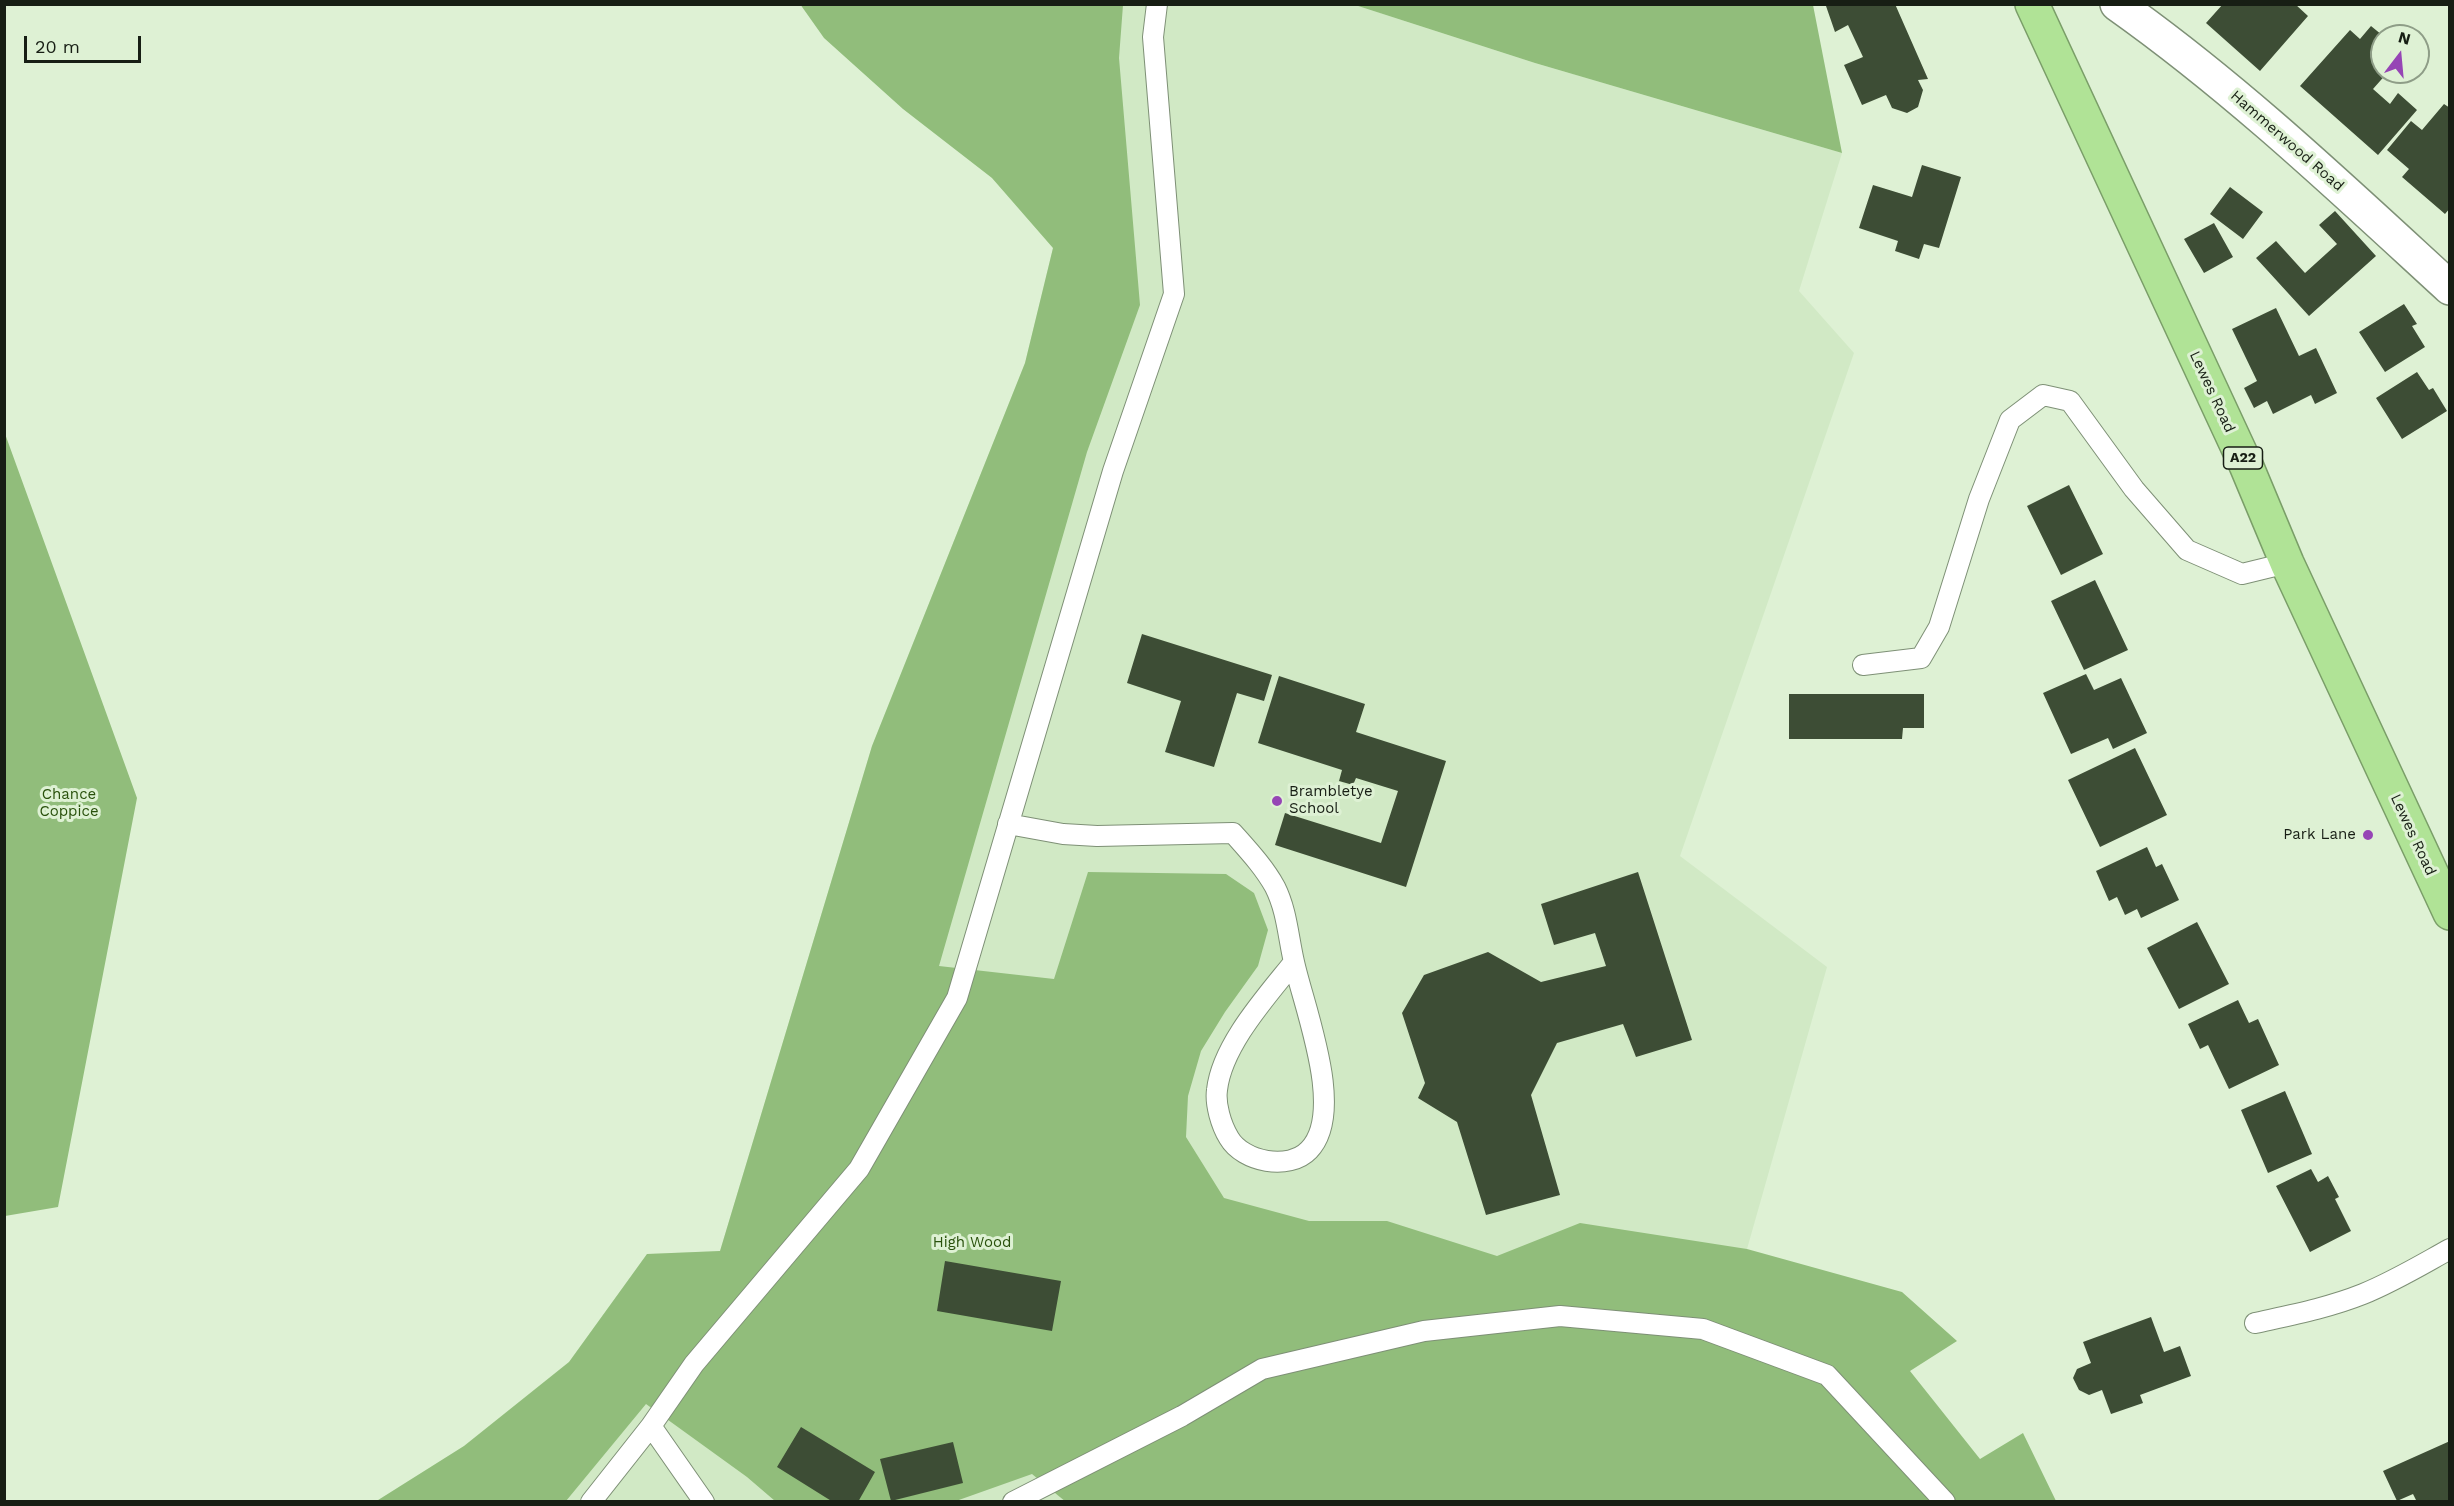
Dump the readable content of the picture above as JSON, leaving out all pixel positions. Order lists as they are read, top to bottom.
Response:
{
  "streets": {
    "highway": ["Lewes Road", "A22"],
    "street": ["Hammerwood Road"]
  },
  "parks": ["Chance Coppice", "High Wood"],
  "places": ["Brambletye School", "Park Lane"],
  "scale_bar": "20 m",
  "north": "top"
}
